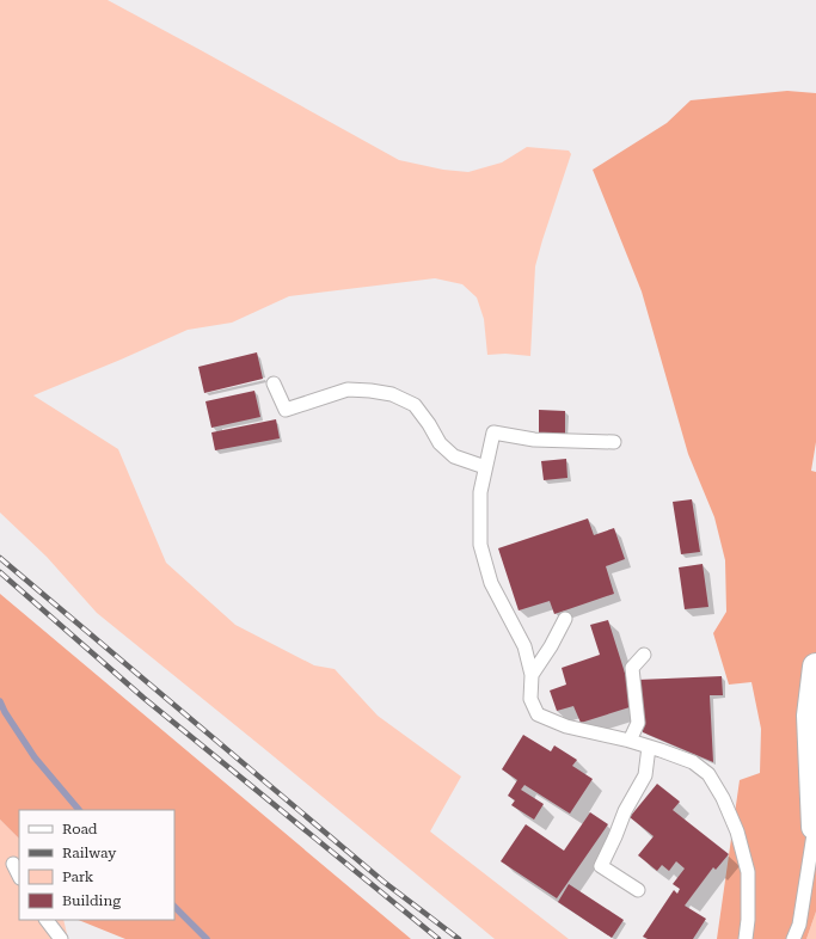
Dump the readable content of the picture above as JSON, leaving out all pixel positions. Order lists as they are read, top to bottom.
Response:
{
  "legend": [
    "Road",
    "Railway",
    "Park",
    "Building"
  ]
}
